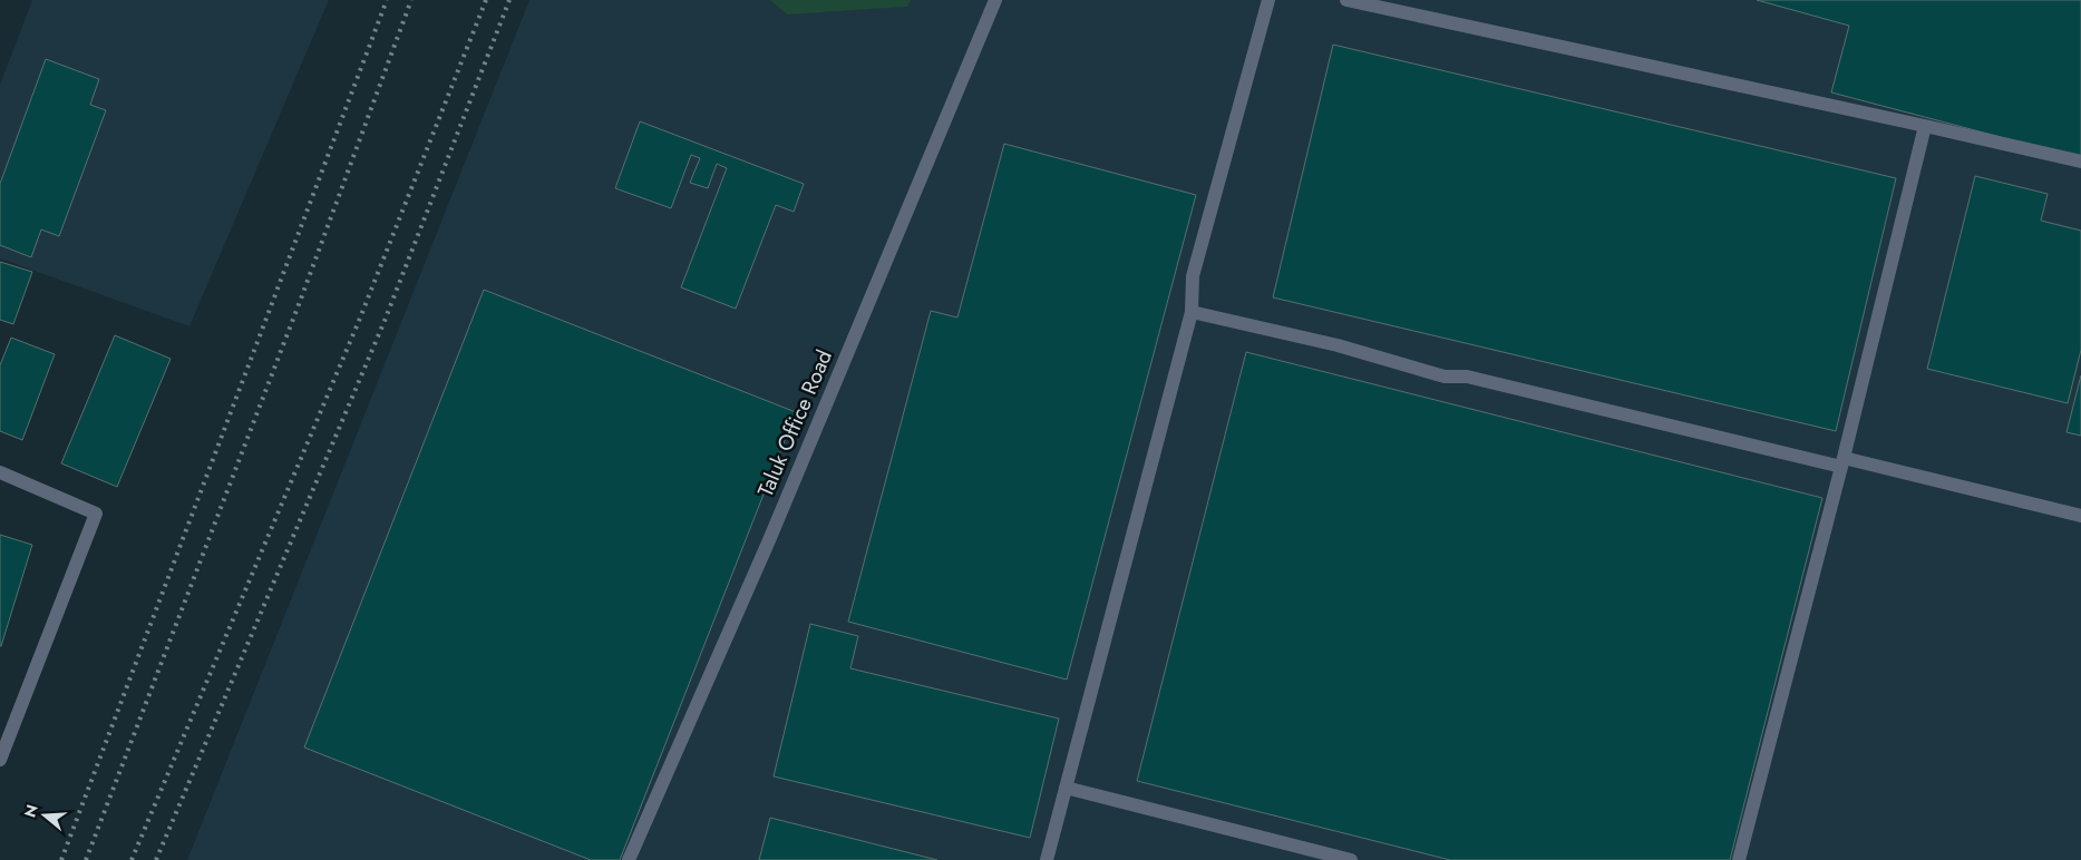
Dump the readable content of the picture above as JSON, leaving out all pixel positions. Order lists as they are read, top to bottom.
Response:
{
  "streets": {
    "street": ["Taluk Office Road"]
  },
  "north": "left"
}
